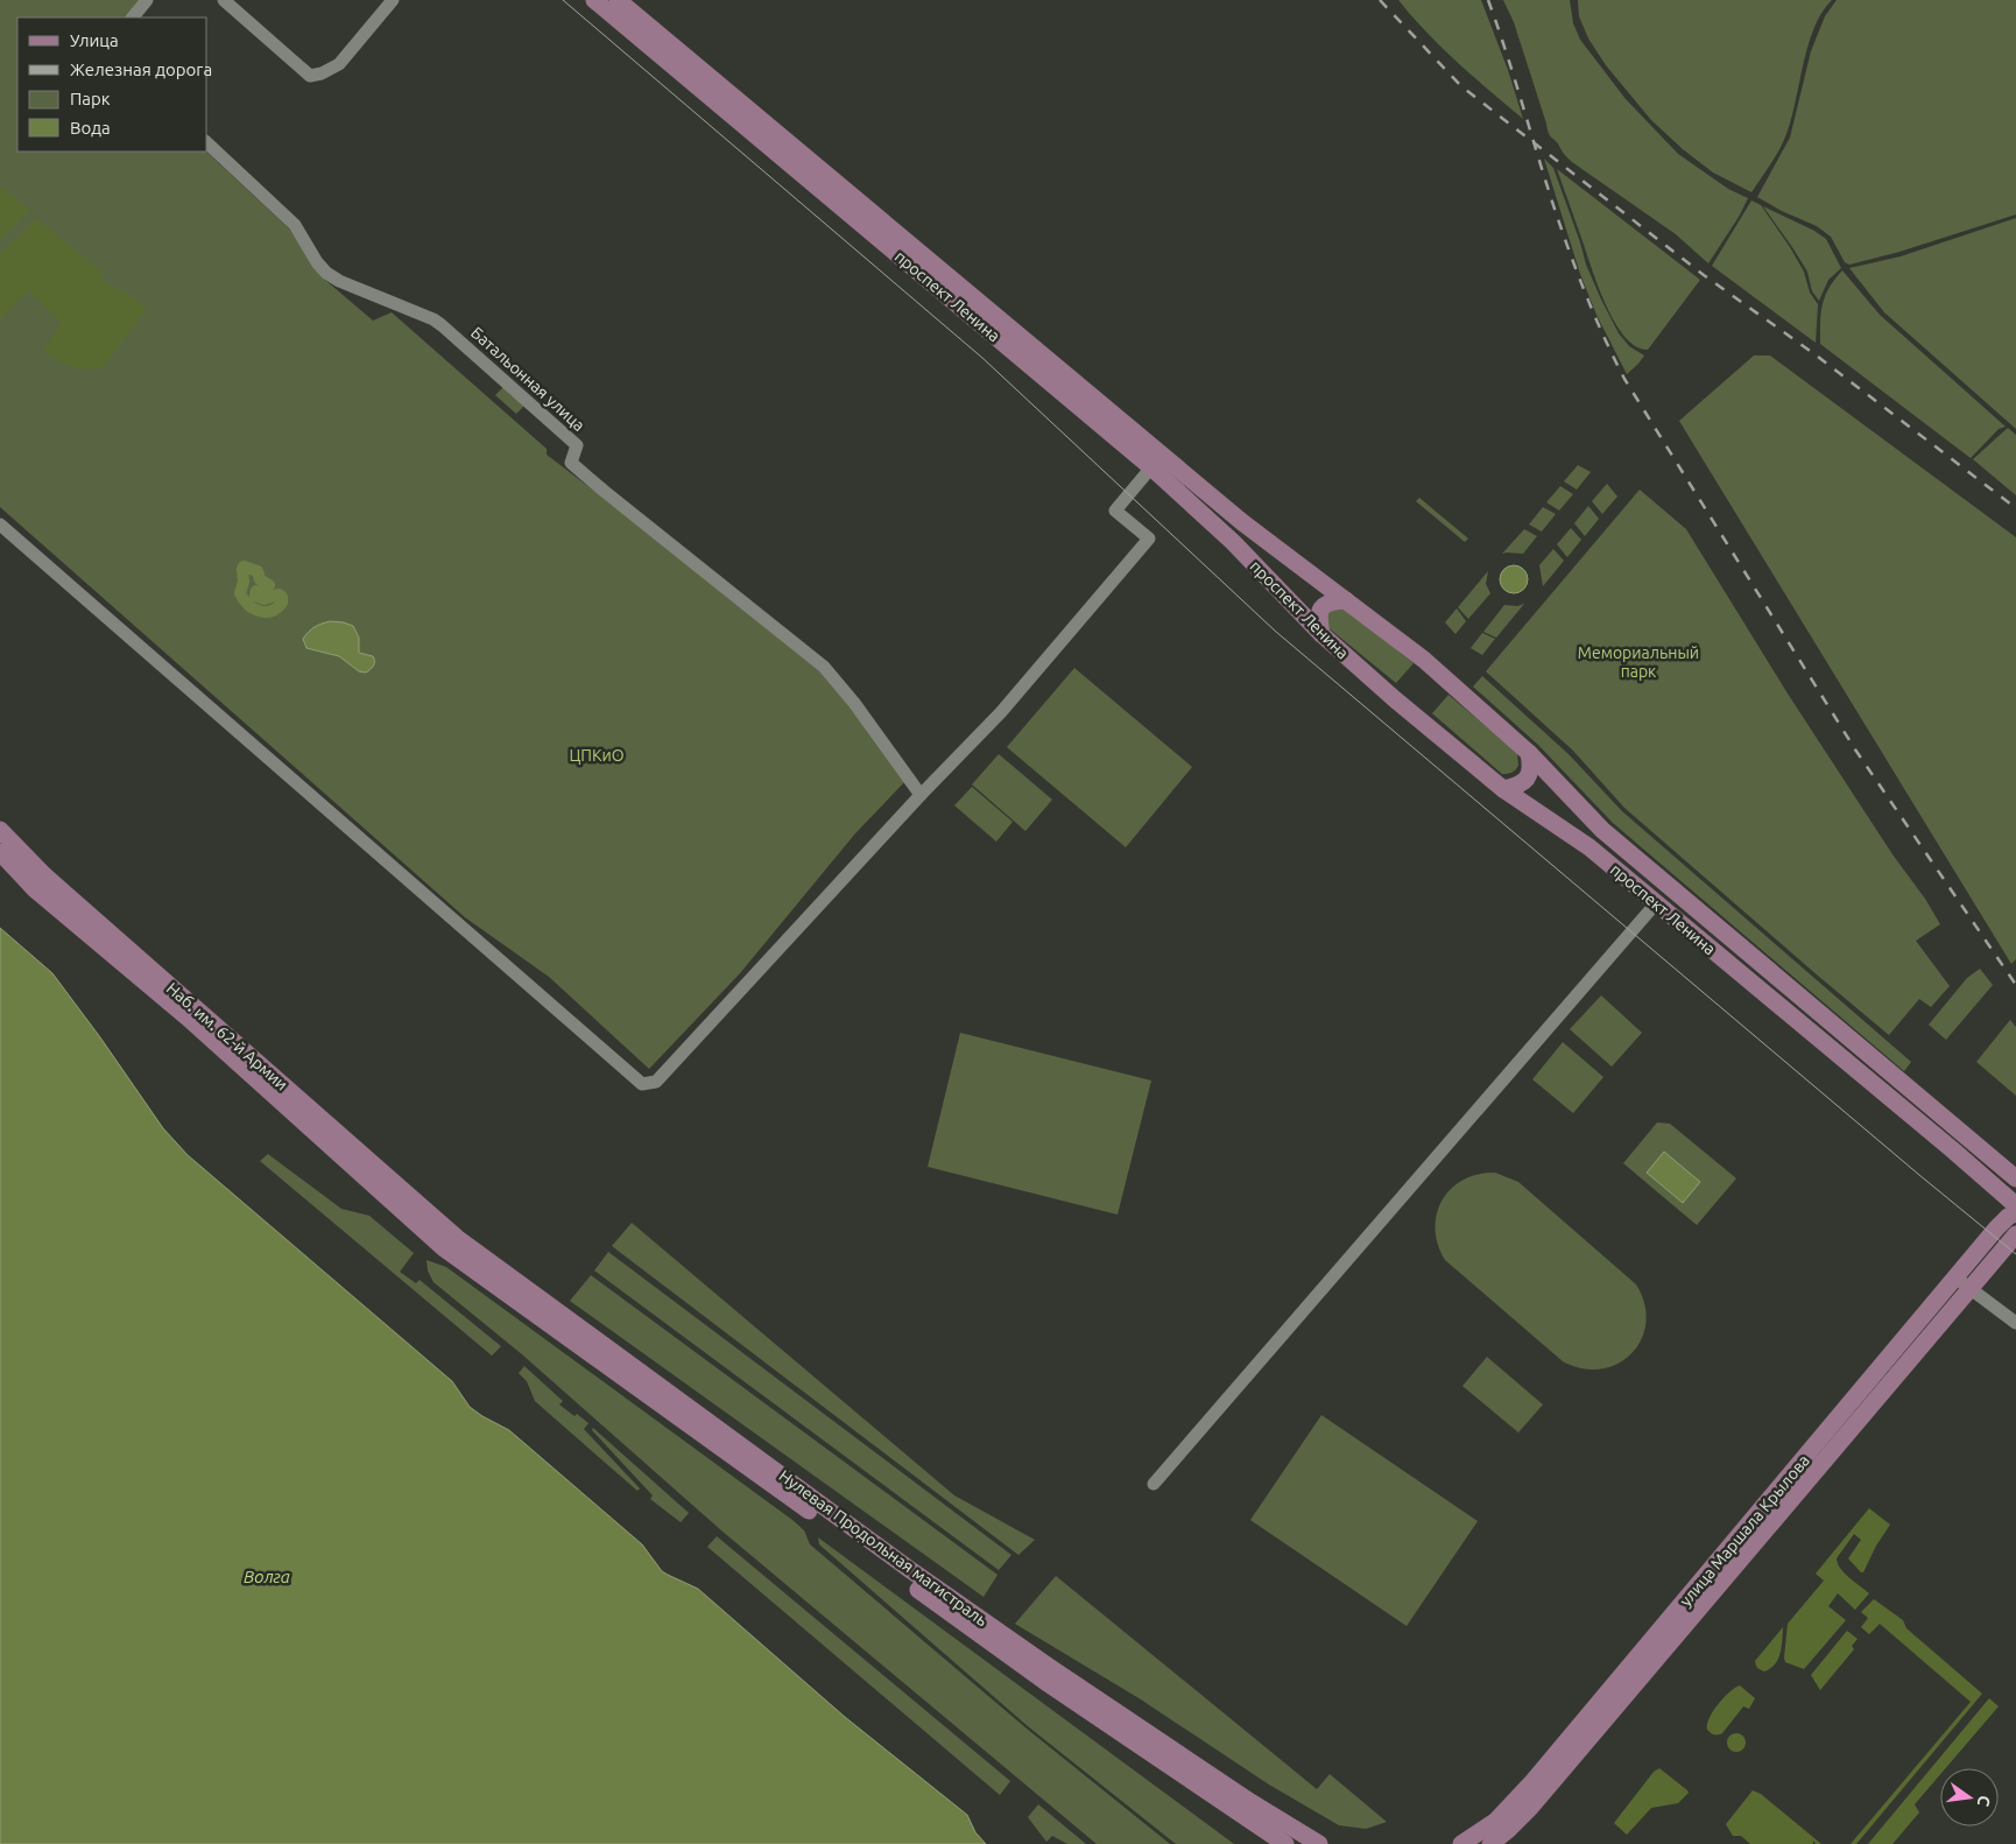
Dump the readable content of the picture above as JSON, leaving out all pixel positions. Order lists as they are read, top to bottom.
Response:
{
  "streets": {
    "main road": [
      "проспект Ленина",
      "Наб. им. 62-й Армии",
      "улица Маршала Крылова",
      "Нулевая Продольная магистраль"
    ],
    "street": ["Батальонная улица"]
  },
  "crossings": [
    ["Наб. им. 62-й Армии", "Нулевая Продольная магистраль"]
  ],
  "water": ["Волга"],
  "parks": ["Мемориальный парк", "ЦПКиО"],
  "legend": [
    "Улица",
    "Железная дорога",
    "Парк",
    "Вода"
  ],
  "north": "right"
}
